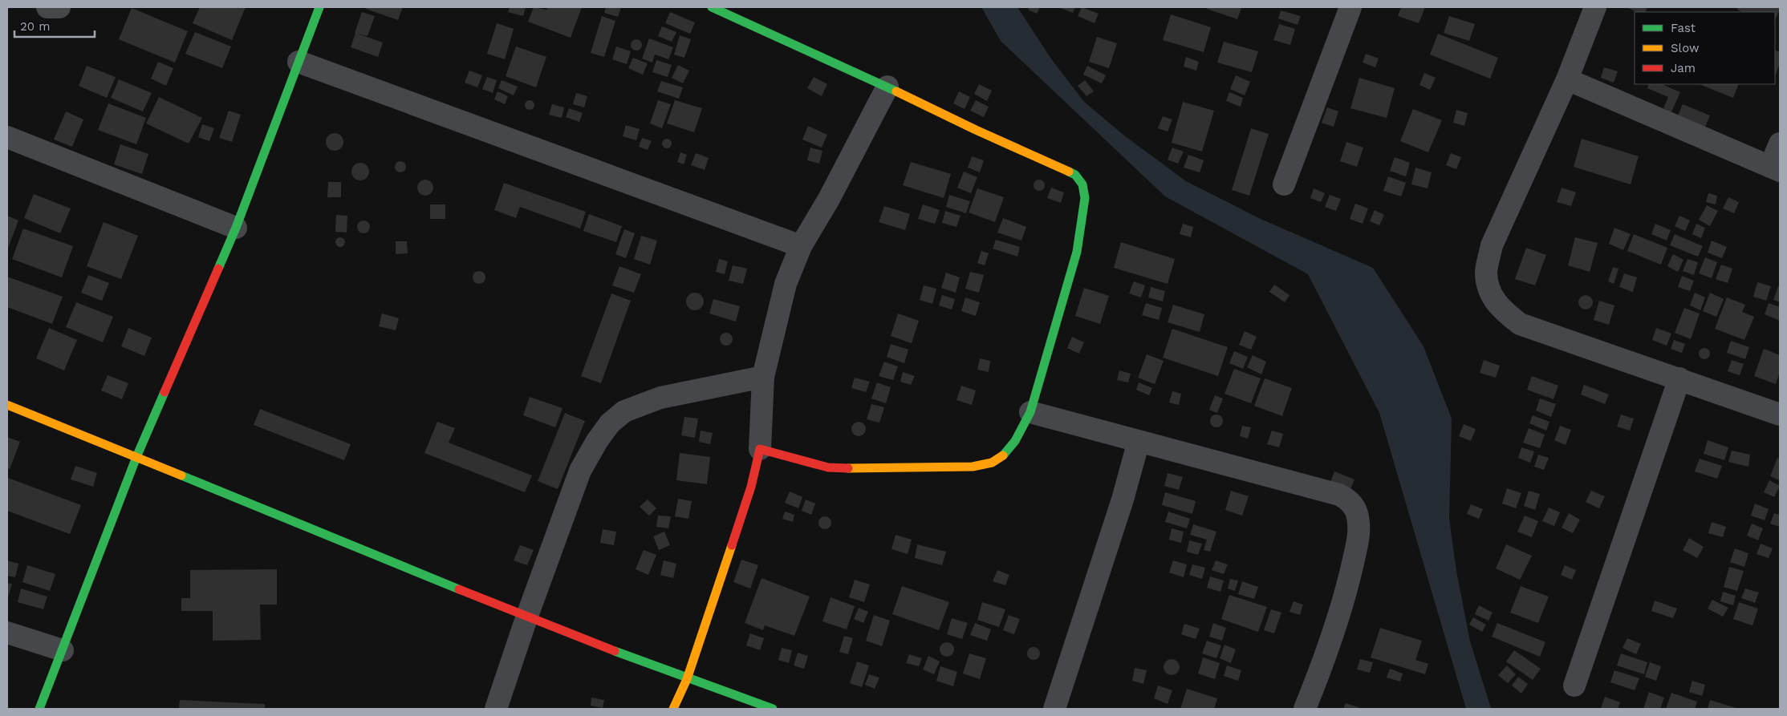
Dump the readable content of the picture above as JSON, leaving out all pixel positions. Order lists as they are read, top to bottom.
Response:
{
  "legend": ["Fast", "Slow", "Jam"],
  "scale_bar": "20 m"
}
